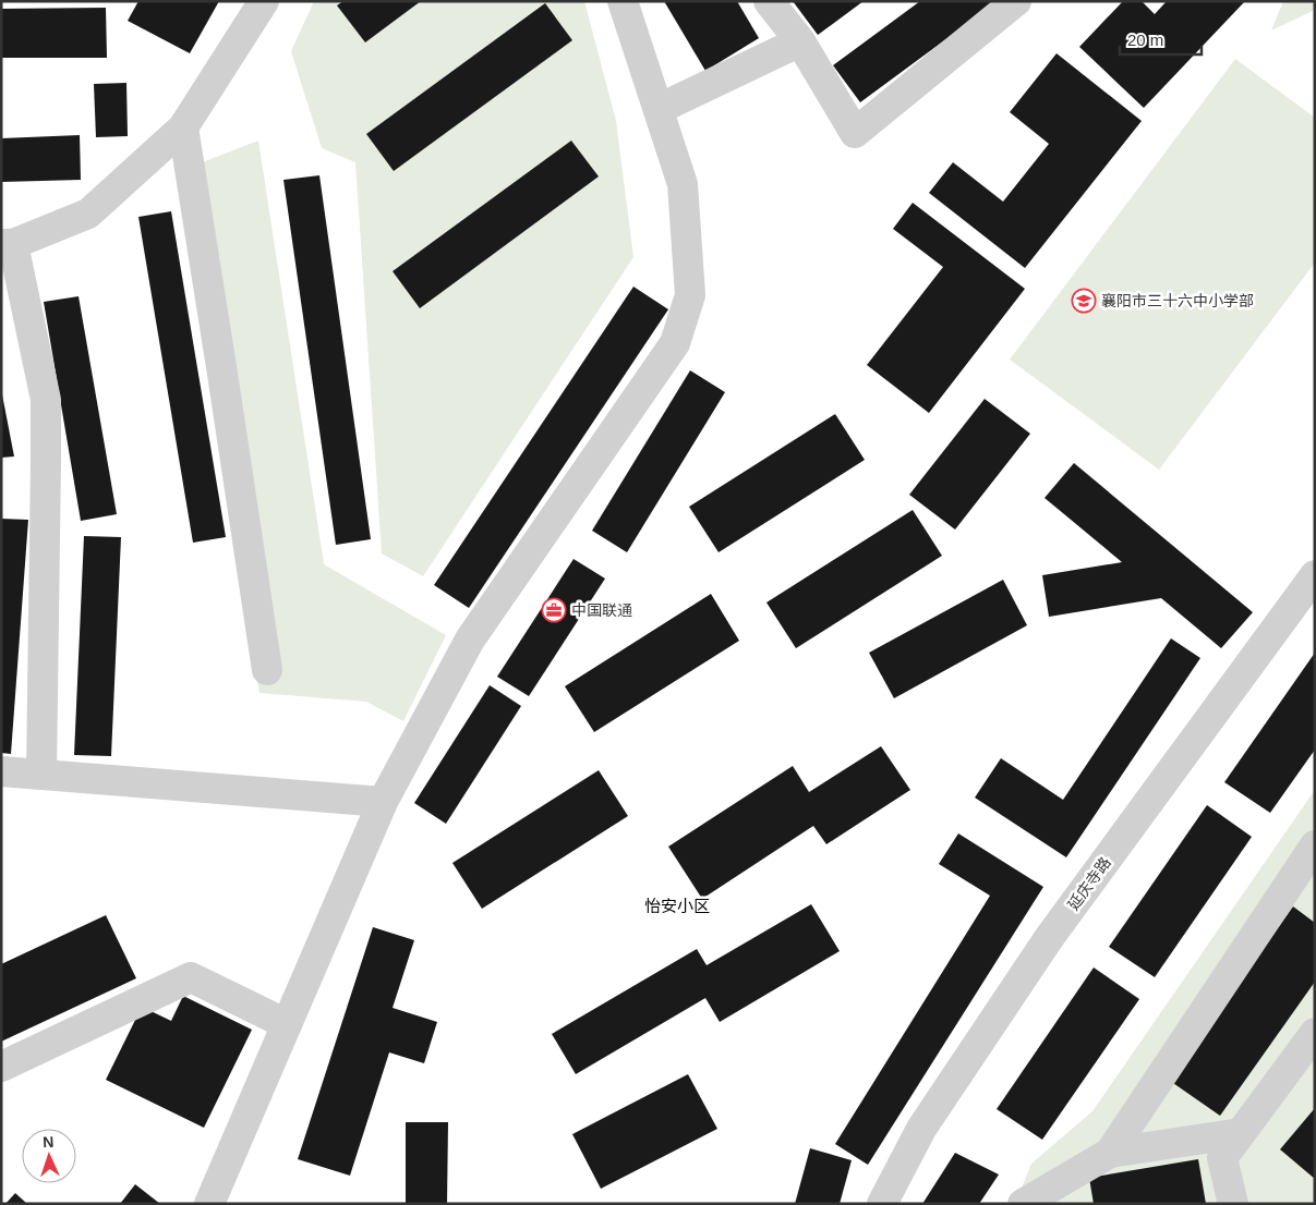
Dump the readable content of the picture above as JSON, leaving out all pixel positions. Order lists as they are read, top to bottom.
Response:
{
  "streets": {
    "street": ["延庆寺路"]
  },
  "districts": ["怡安小区"],
  "places": {
    "school or university": ["襄阳市三十六中小学部"],
    "office": ["中国联通"]
  },
  "scale_bar": "20 m",
  "north": "top"
}
